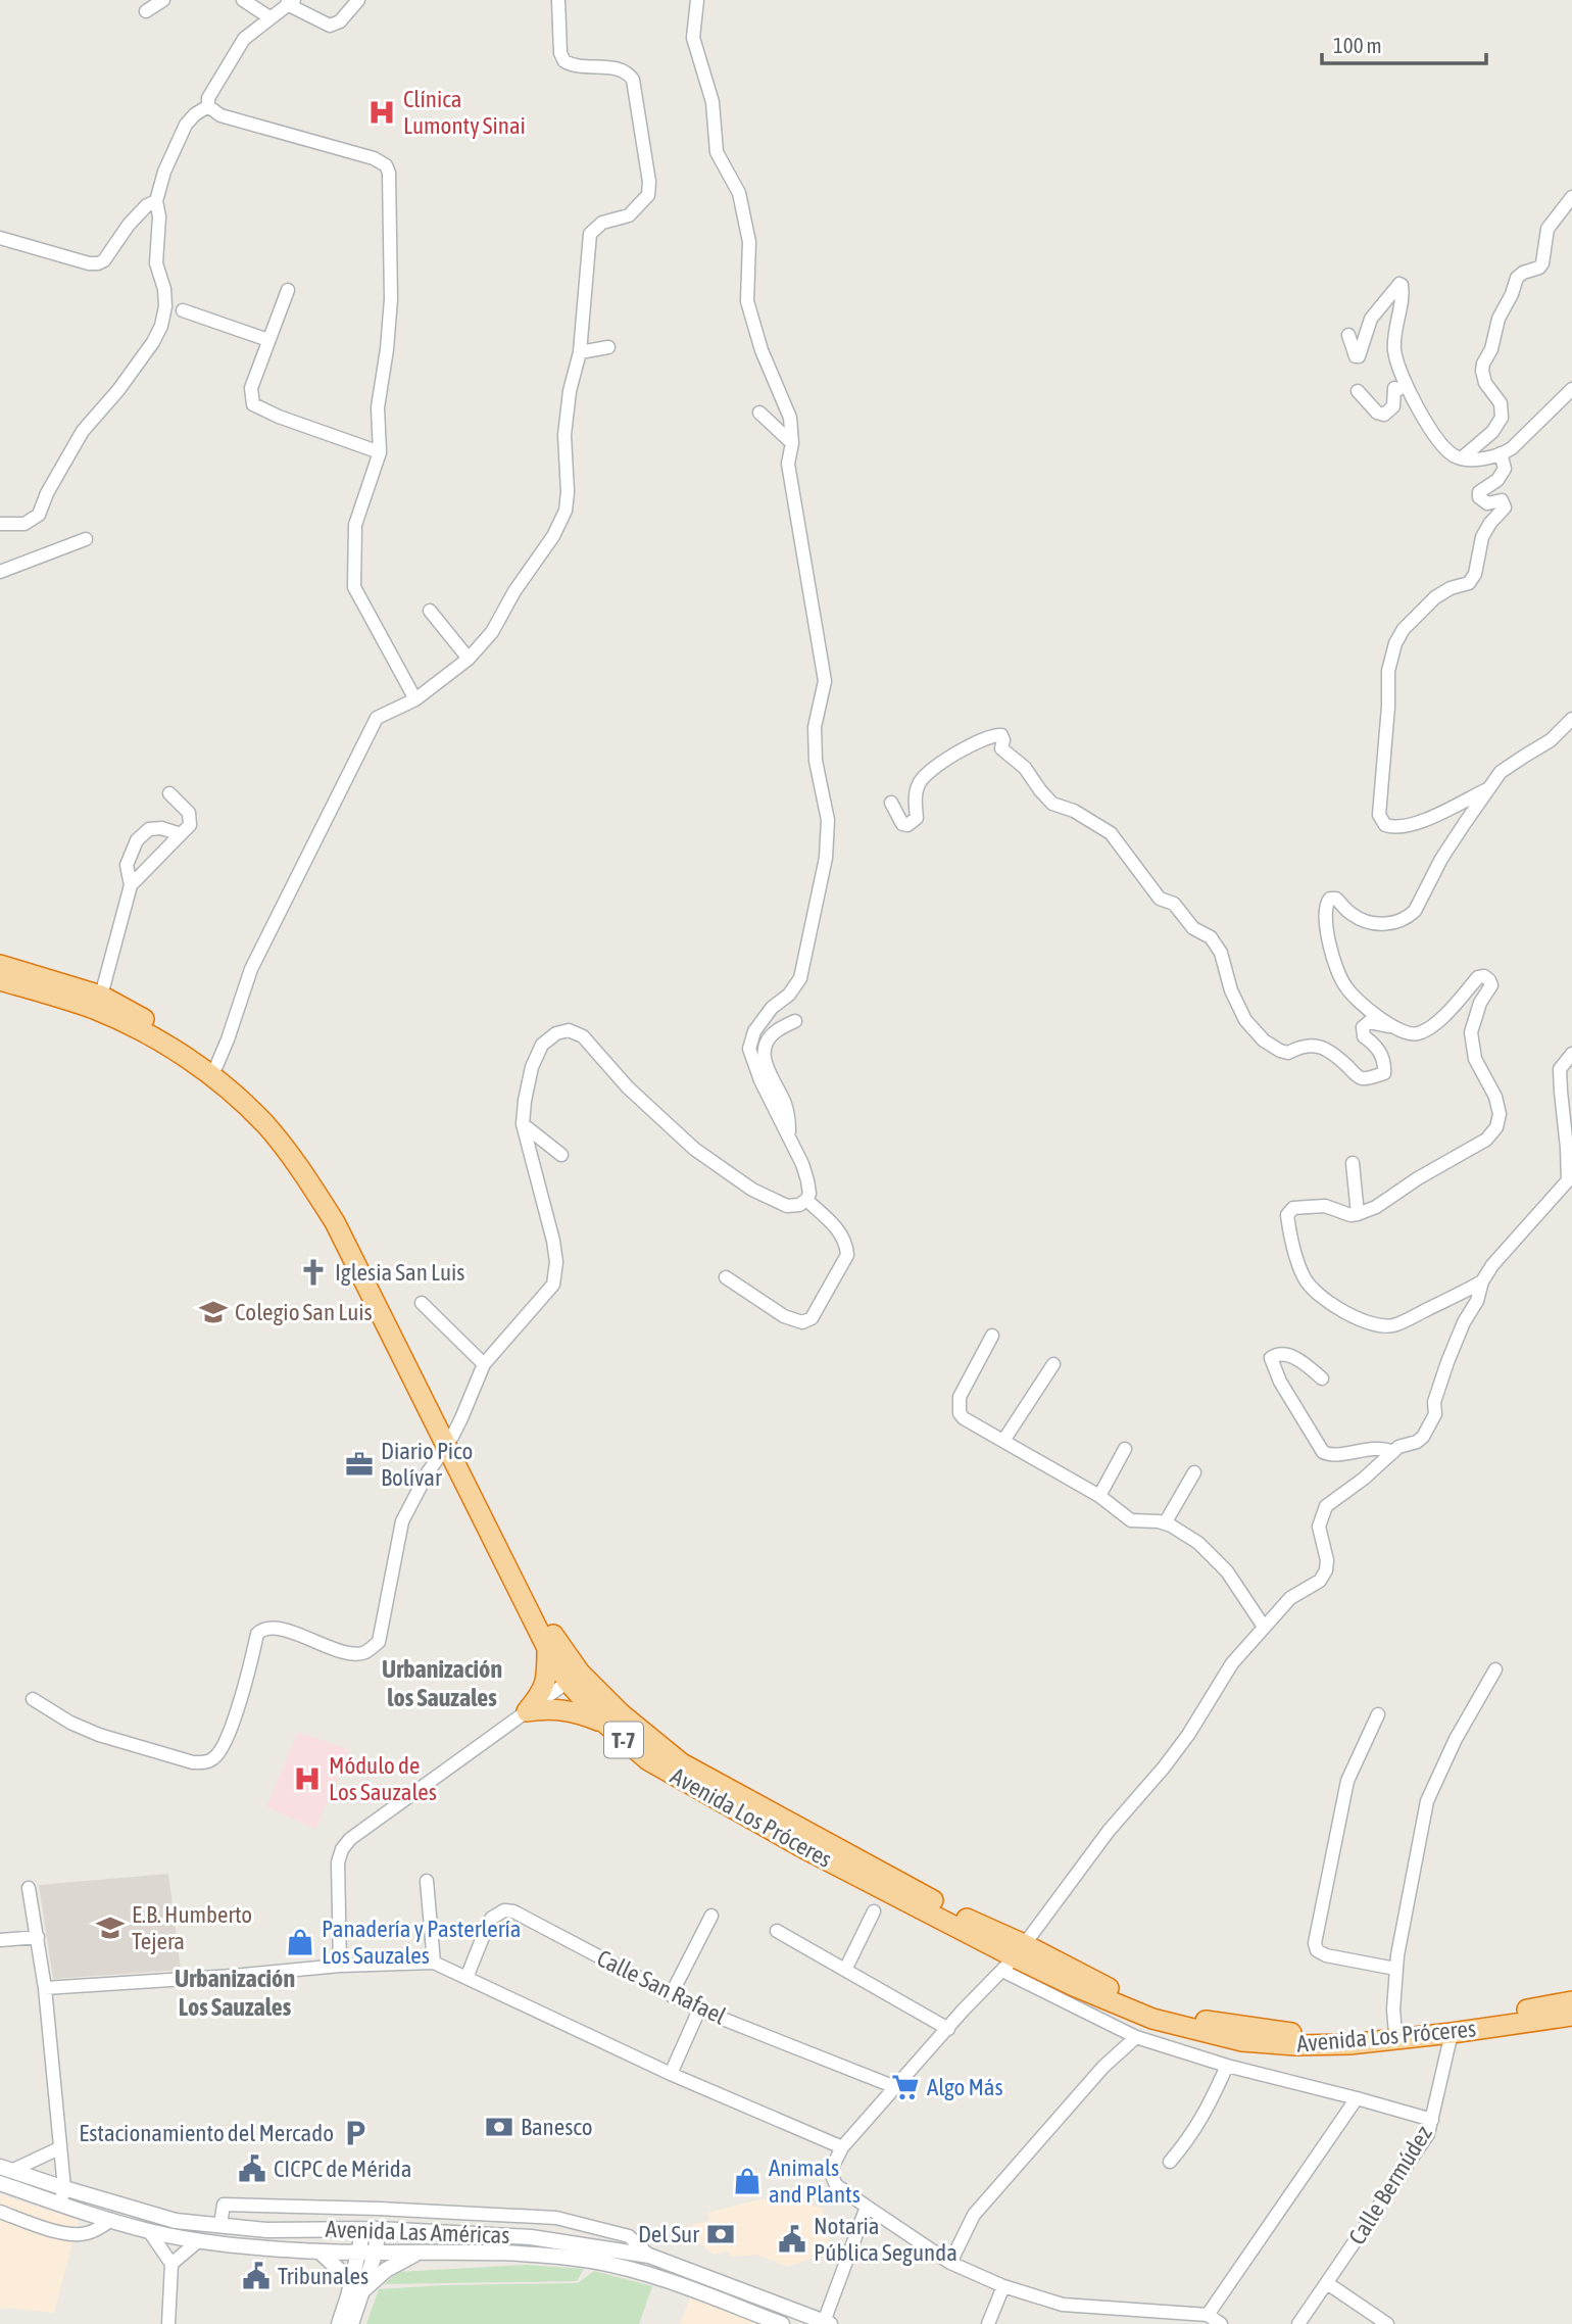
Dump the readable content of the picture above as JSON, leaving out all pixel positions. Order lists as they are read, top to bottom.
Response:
{
  "streets": {
    "highway": ["T-7", "Avenida Los Próceres"],
    "street": ["Calle San Rafael", "Calle Bermúdez", "Avenida Las Américas"]
  },
  "crossings": [
    ["T-7", "Avenida Los Próceres"],
    ["Avenida Los Próceres", "Calle Bermúdez"]
  ],
  "districts": ["Urbanización los Sauzales", "Urbanización Los Sauzales"],
  "places": {
    "hospital": ["Clínica Lumonty Sinai", "Módulo de Los Sauzales"],
    "church": ["Iglesia San Luis"],
    "school or university": ["Colegio San Luis", "E.B. Humberto Tejera"],
    "office": ["Diario Pico Bolívar"],
    "shop": ["Panadería y Pasterlería Los Sauzales", "Animals and Plants"],
    "supermarket": ["Algo Más"],
    "bank": ["Banesco", "Del Sur"],
    "parking": ["Estacionamiento del Mercado"],
    "public building": ["CICPC de Mérida", "Notaria Pública Segunda", "Tribunales"]
  },
  "scale_bar": "100 m"
}
